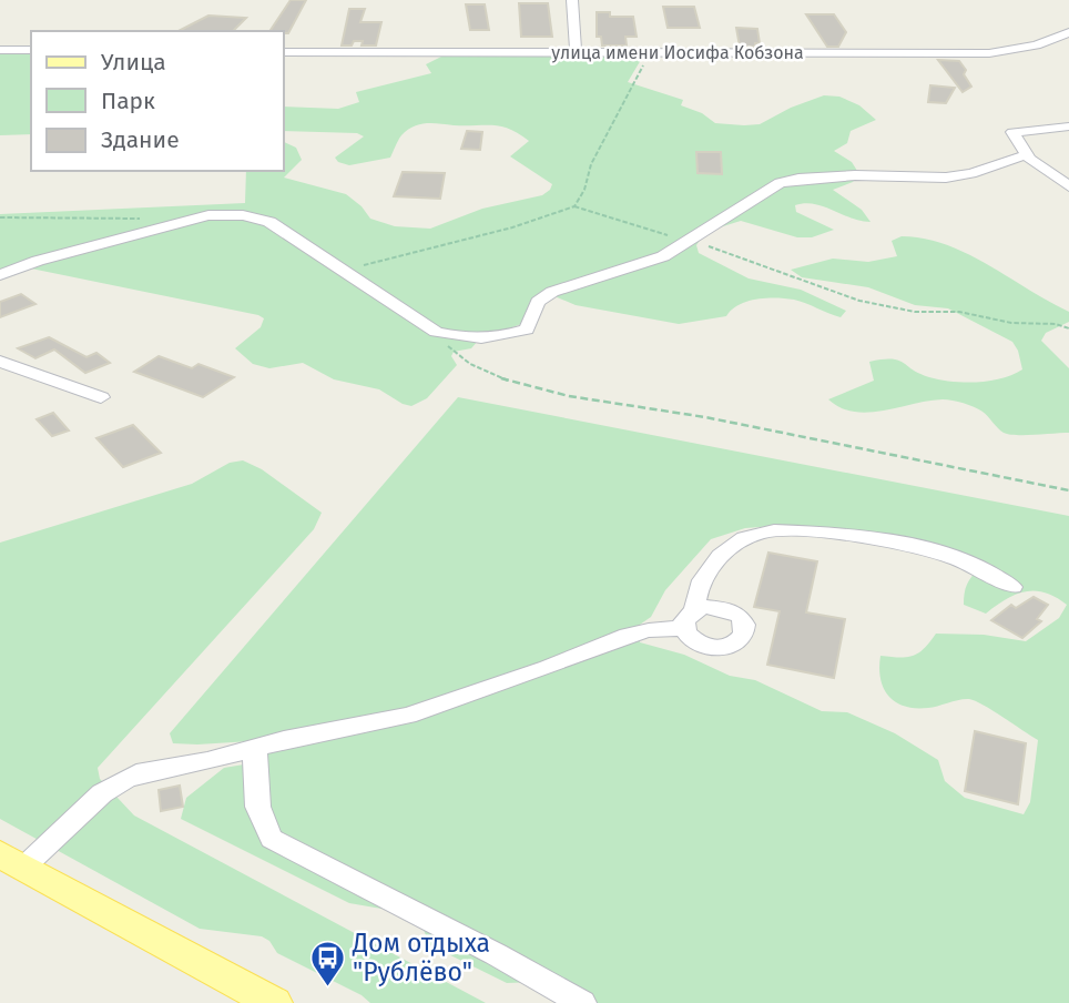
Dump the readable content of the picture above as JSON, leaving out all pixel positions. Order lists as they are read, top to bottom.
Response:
{
  "streets": {
    "street": ["улица имени Иосифа Кобзона"]
  },
  "places": {
    "bus stop": ["Дом отдыха \"Рублёво\""]
  },
  "legend": ["Улица", "Парк", "Здание"]
}
